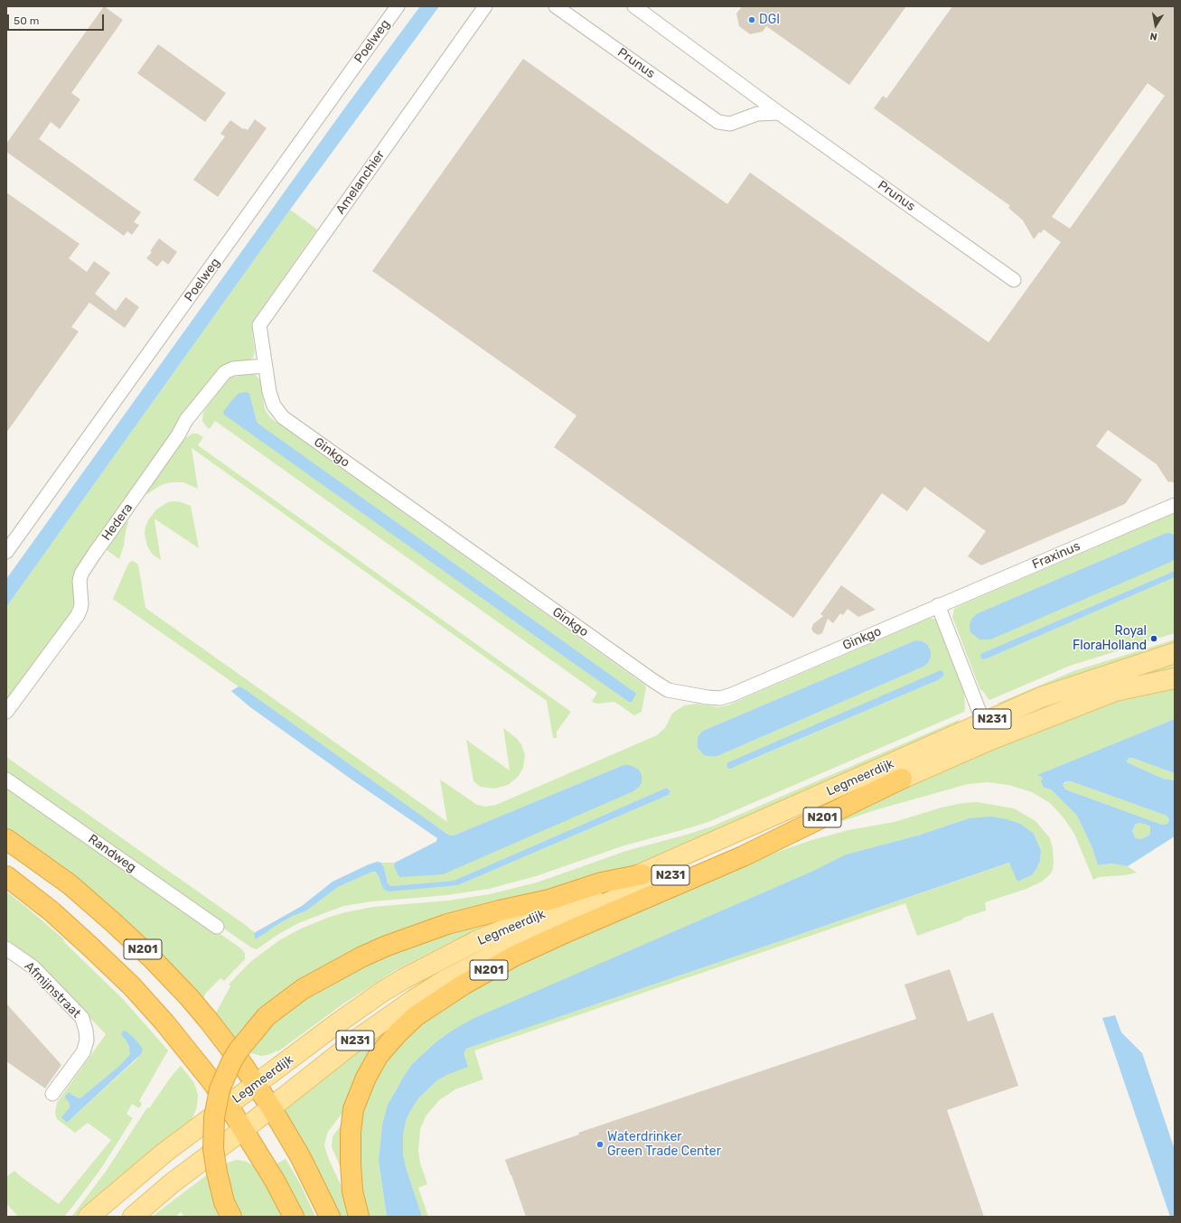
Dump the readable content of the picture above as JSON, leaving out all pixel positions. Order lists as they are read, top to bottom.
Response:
{
  "streets": {
    "highway": ["N231", "N201"],
    "main road": ["Legmeerdijk"],
    "street": [
      "Poelweg",
      "Prunus",
      "Amelanchier",
      "Ginkgo",
      "Hedera",
      "Fraxinus",
      "Randweg",
      "Afmijnstraat"
    ]
  },
  "crossings": [
    ["Amelanchier", "Ginkgo"],
    ["Amelanchier", "Hedera"],
    ["Ginkgo", "Hedera"],
    ["Ginkgo", "Fraxinus"],
    ["N231", "Legmeerdijk"],
    ["Legmeerdijk", "N201"]
  ],
  "places": ["DGI", "Royal FloraHolland", "Waterdrinker Green Trade Center"],
  "scale_bar": "50 m",
  "north": "bottom"
}
